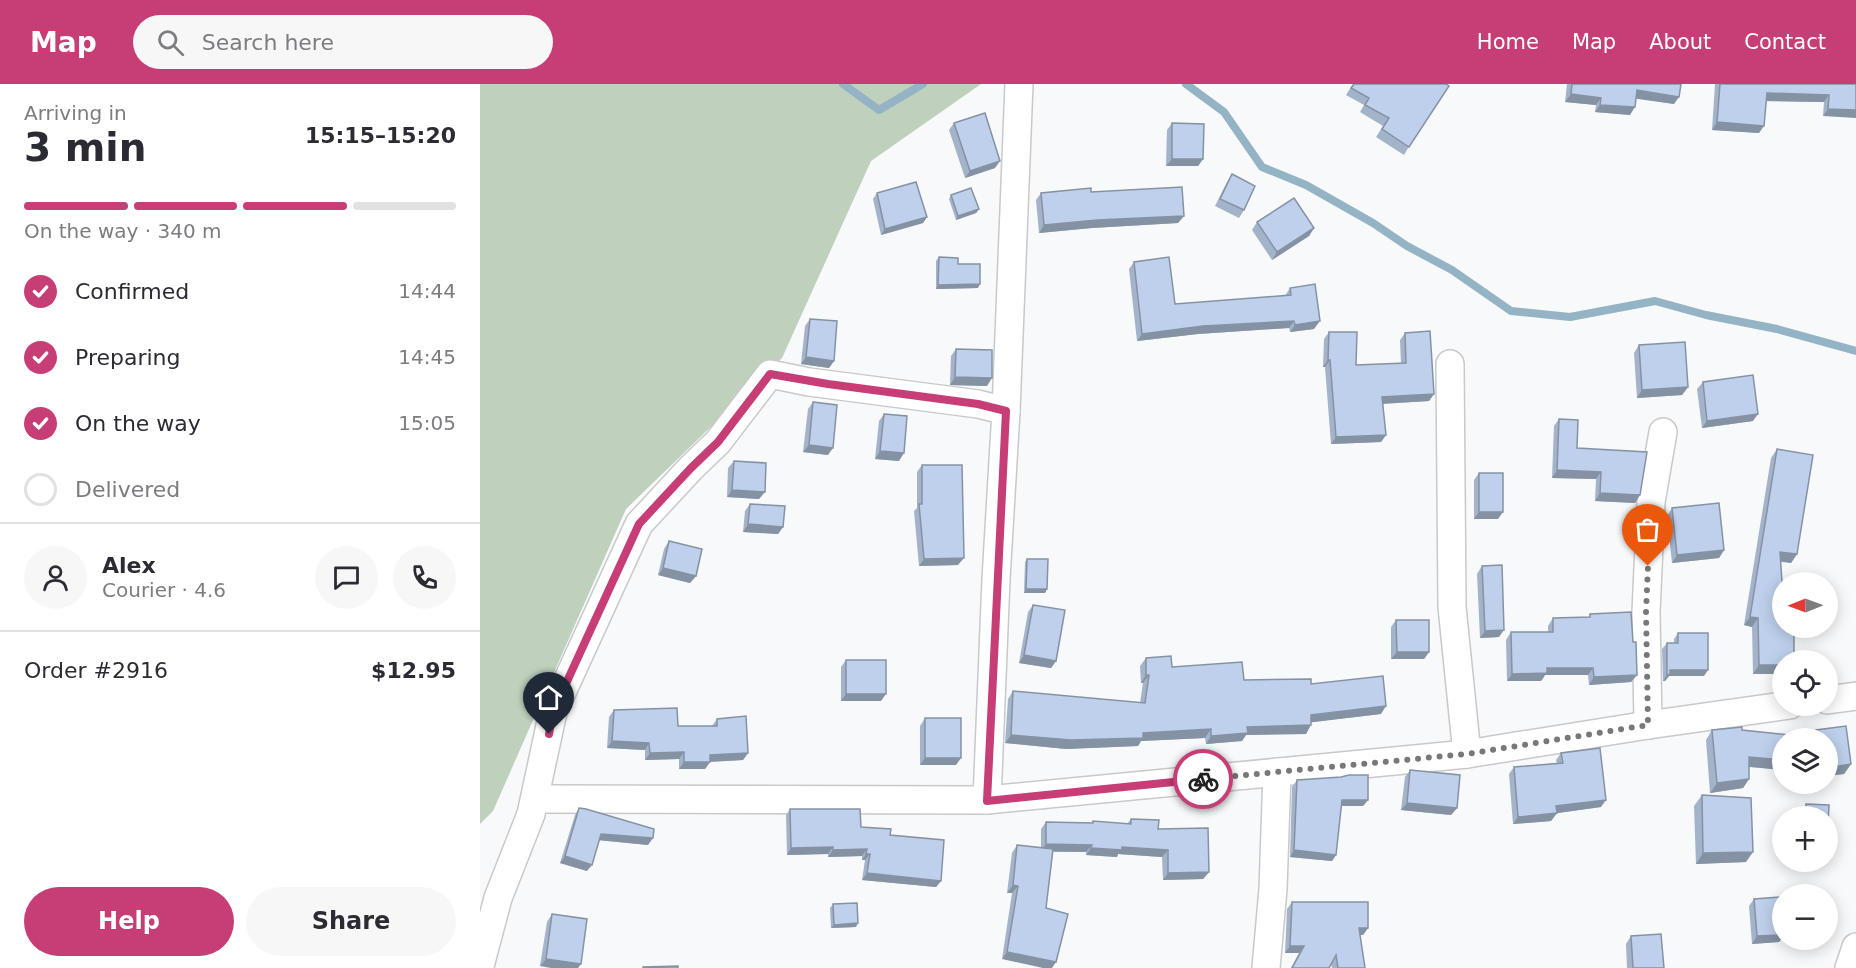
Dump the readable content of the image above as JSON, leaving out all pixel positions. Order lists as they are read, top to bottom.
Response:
{
  "north": "left",
  "page": {
    "header": "Map",
    "search": "Search here",
    "nav": [
      "Home",
      "Map",
      "About",
      "Contact"
    ],
    "heading": ["3 min", "Arriving in", "15:15–15:20"],
    "panel": [
      "Alex",
      "Courier · 4.6",
      "Order #2916",
      "$12.95"
    ],
    "bar": "On the way · 340 m",
    "list": [
      ["Confirmed", "14:44"],
      ["Preparing", "14:45"],
      ["On the way", "15:05"],
      "Delivered"
    ],
    "map_buttons": ["+", "−"],
    "buttons": ["Help", "Share"]
  }
}
